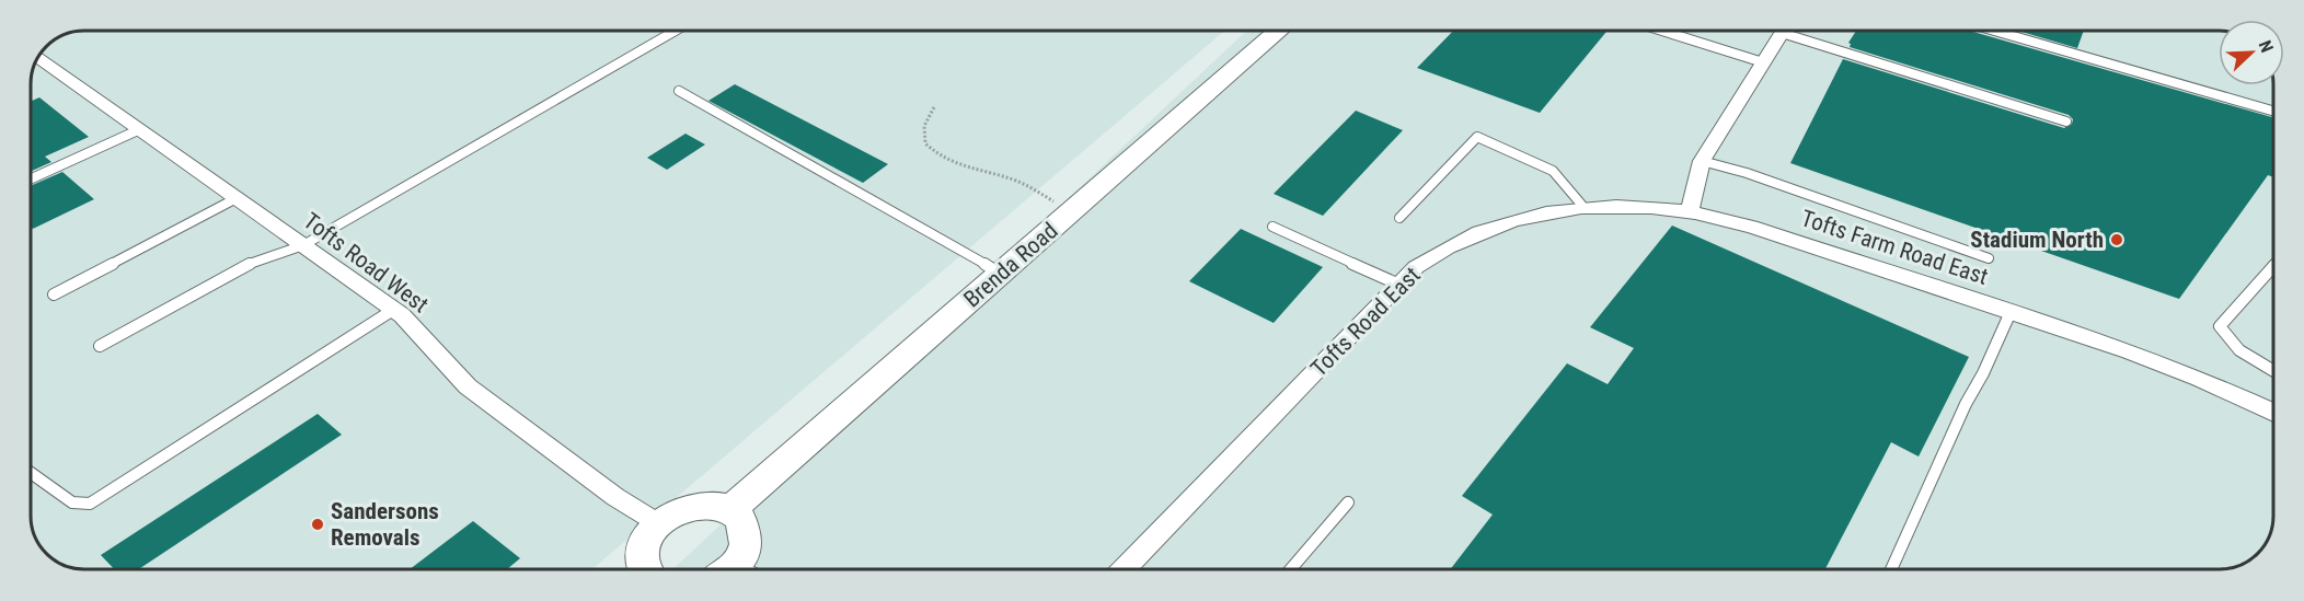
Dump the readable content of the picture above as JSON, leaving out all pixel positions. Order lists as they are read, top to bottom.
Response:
{
  "streets": {
    "main road": ["Brenda Road"],
    "street": ["Tofts Farm Road East", "Tofts Road West", "Tofts Road East"]
  },
  "crossings": [
    ["Tofts Farm Road East", "Tofts Road East"]
  ],
  "places": ["Stadium North", "Sandersons Removals"],
  "north": "top right"
}
